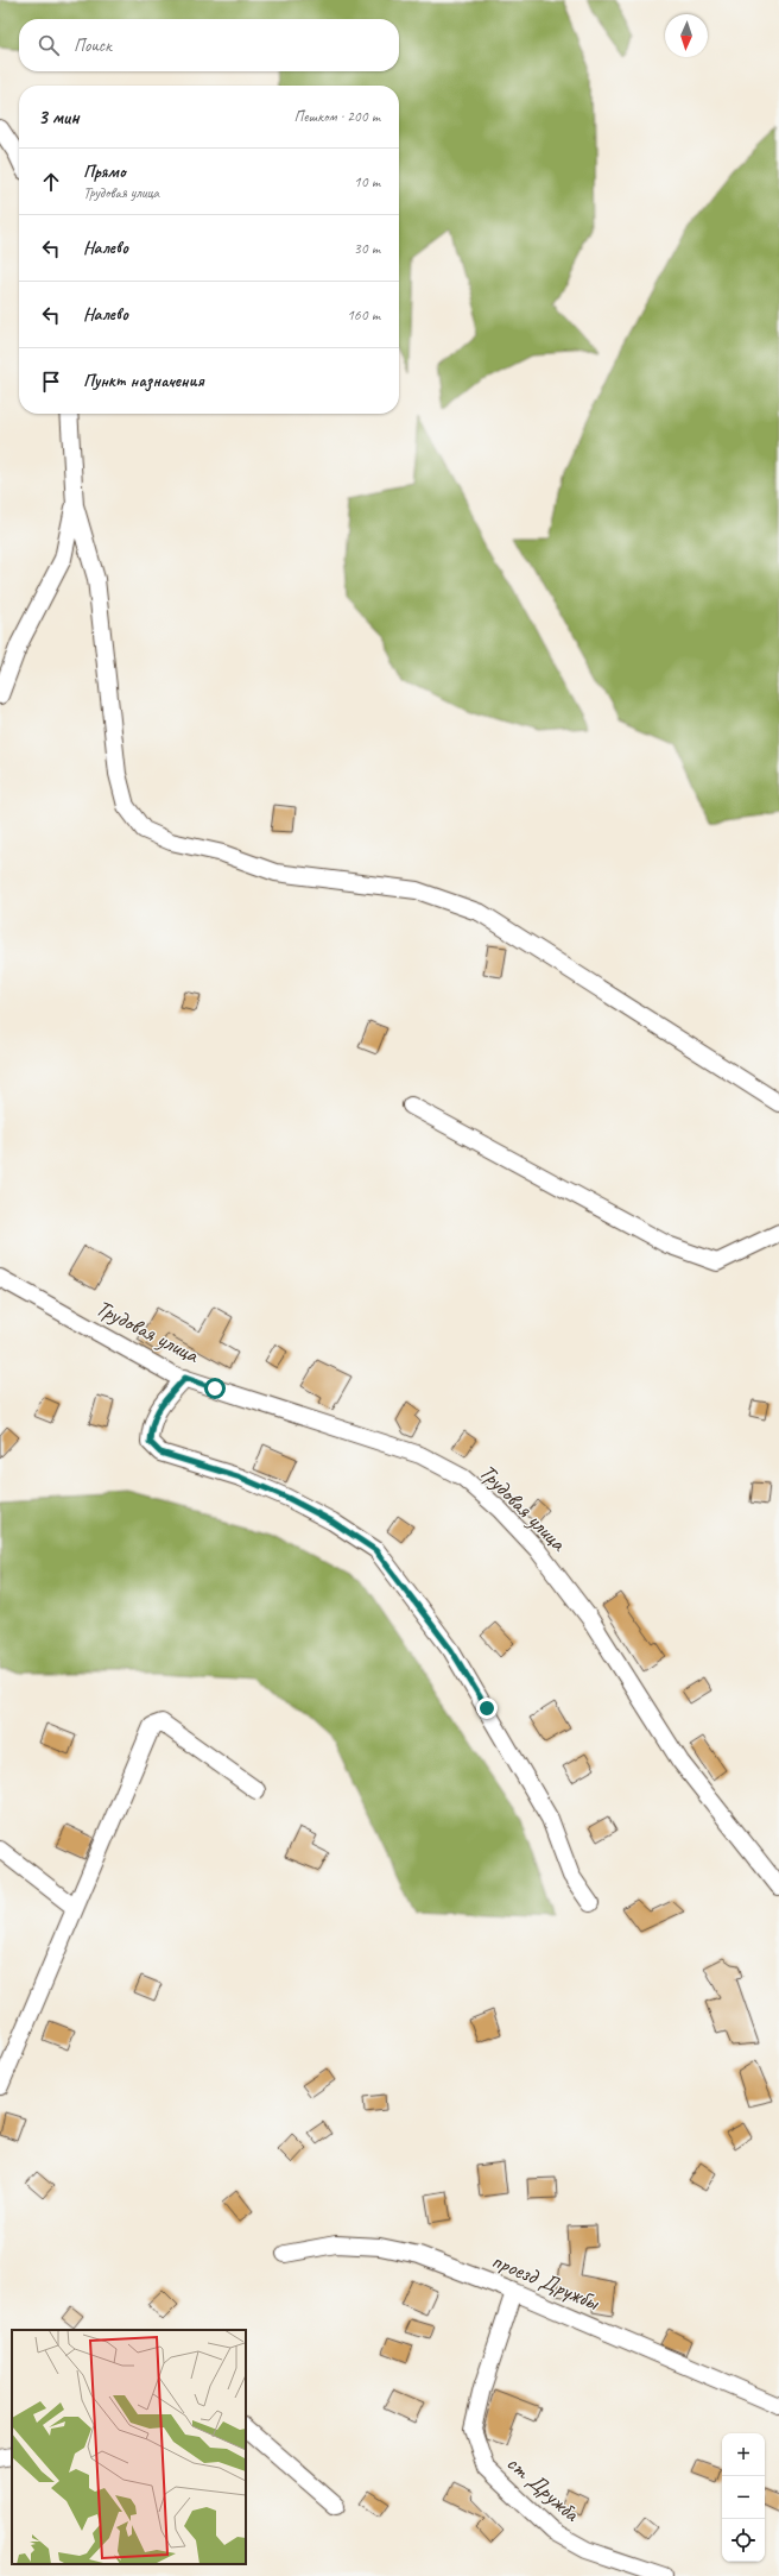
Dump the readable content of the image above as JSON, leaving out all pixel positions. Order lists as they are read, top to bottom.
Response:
{
  "streets": {
    "street": ["Трудовая улица", "проезд Дружбы", "ст Дружба"]
  },
  "crossings": [
    ["проезд Дружбы", "ст Дружба"]
  ],
  "north": "bottom",
  "page": {
    "search": "Поиск",
    "heading": ["3 мин", "Пешком · 200 m"],
    "list": [
      ["Прямо", "Трудовая улица", "10 m"],
      ["Налево", "30 m"],
      ["Налево", "160 m"],
      "Пункт назначения"
    ],
    "map_buttons": ["+", "−"]
  }
}
